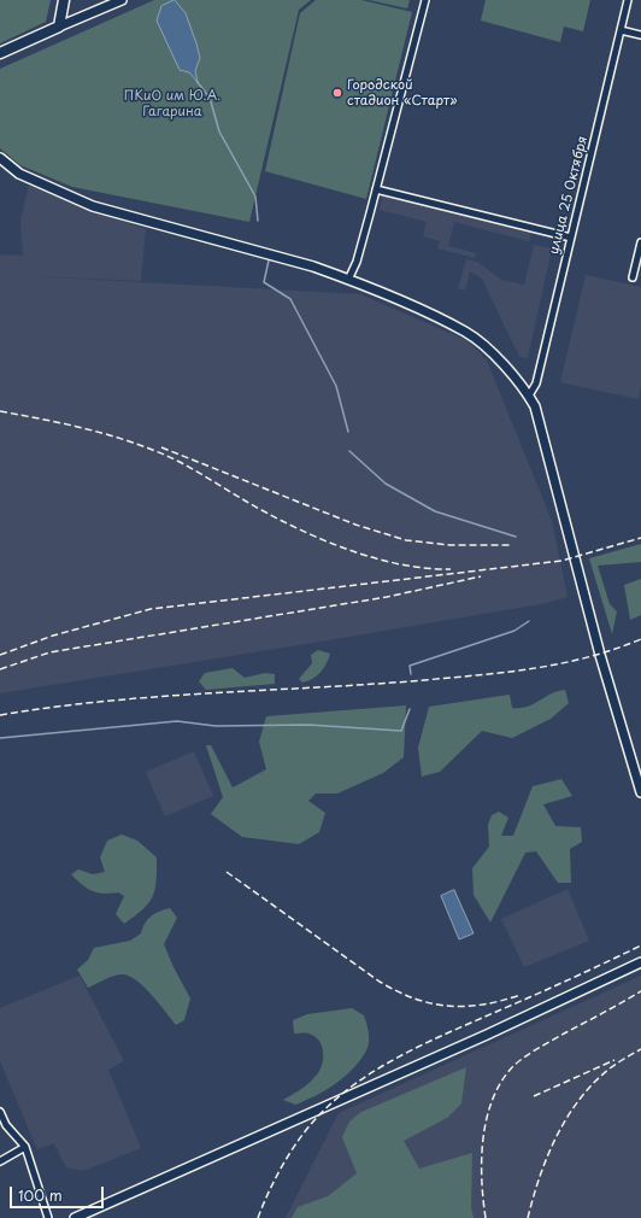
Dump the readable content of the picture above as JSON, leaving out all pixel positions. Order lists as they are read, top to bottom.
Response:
{
  "streets": {
    "street": ["улица 25 Октября"]
  },
  "parks": ["ПКиО им Ю.А. Гагарина"],
  "places": ["Городской стадион «Старт»"],
  "scale_bar": "100 m"
}
